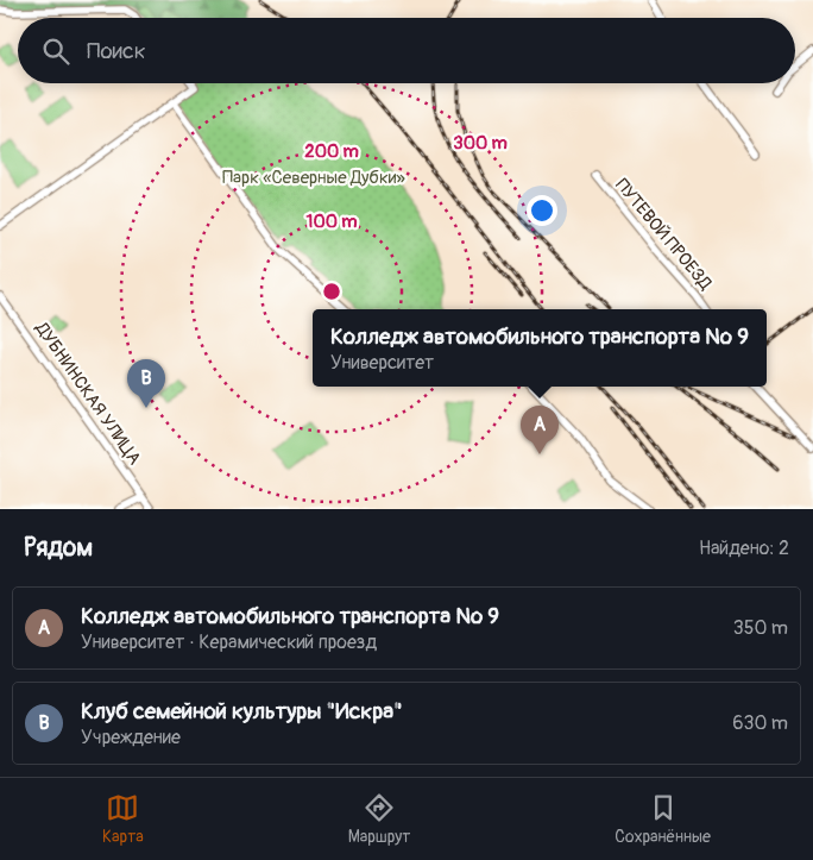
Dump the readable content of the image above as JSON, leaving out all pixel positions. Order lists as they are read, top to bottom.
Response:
{
  "streets": {
    "street": ["ПУТЕВОЙ ПРОЕЗД", "ДУБНИНСКАЯ УЛИЦА"]
  },
  "parks": ["Парк «Северные Дубки»"],
  "page": {
    "search": "Поиск",
    "popup": ["Колледж автомобильного транспорта № 9", "Университет"],
    "pins": ["B", "A"],
    "heading": ["Рядом", "Найдено: 2"],
    "list": [
      {
        "mark": "A",
        "name": "Колледж автомобильного транспорта № 9",
        "note": "Университет · Керамический проезд",
        "value": "350 m"
      },
      {
        "mark": "B",
        "name": "Клуб семейной культуры \"Искра\"",
        "note": "Учреждение",
        "value": "630 m"
      }
    ],
    "nav": ["Карта", "Маршрут", "Сохранённые"]
  },
  "rings": ["300 m", "200 m", "100 m"]
}
